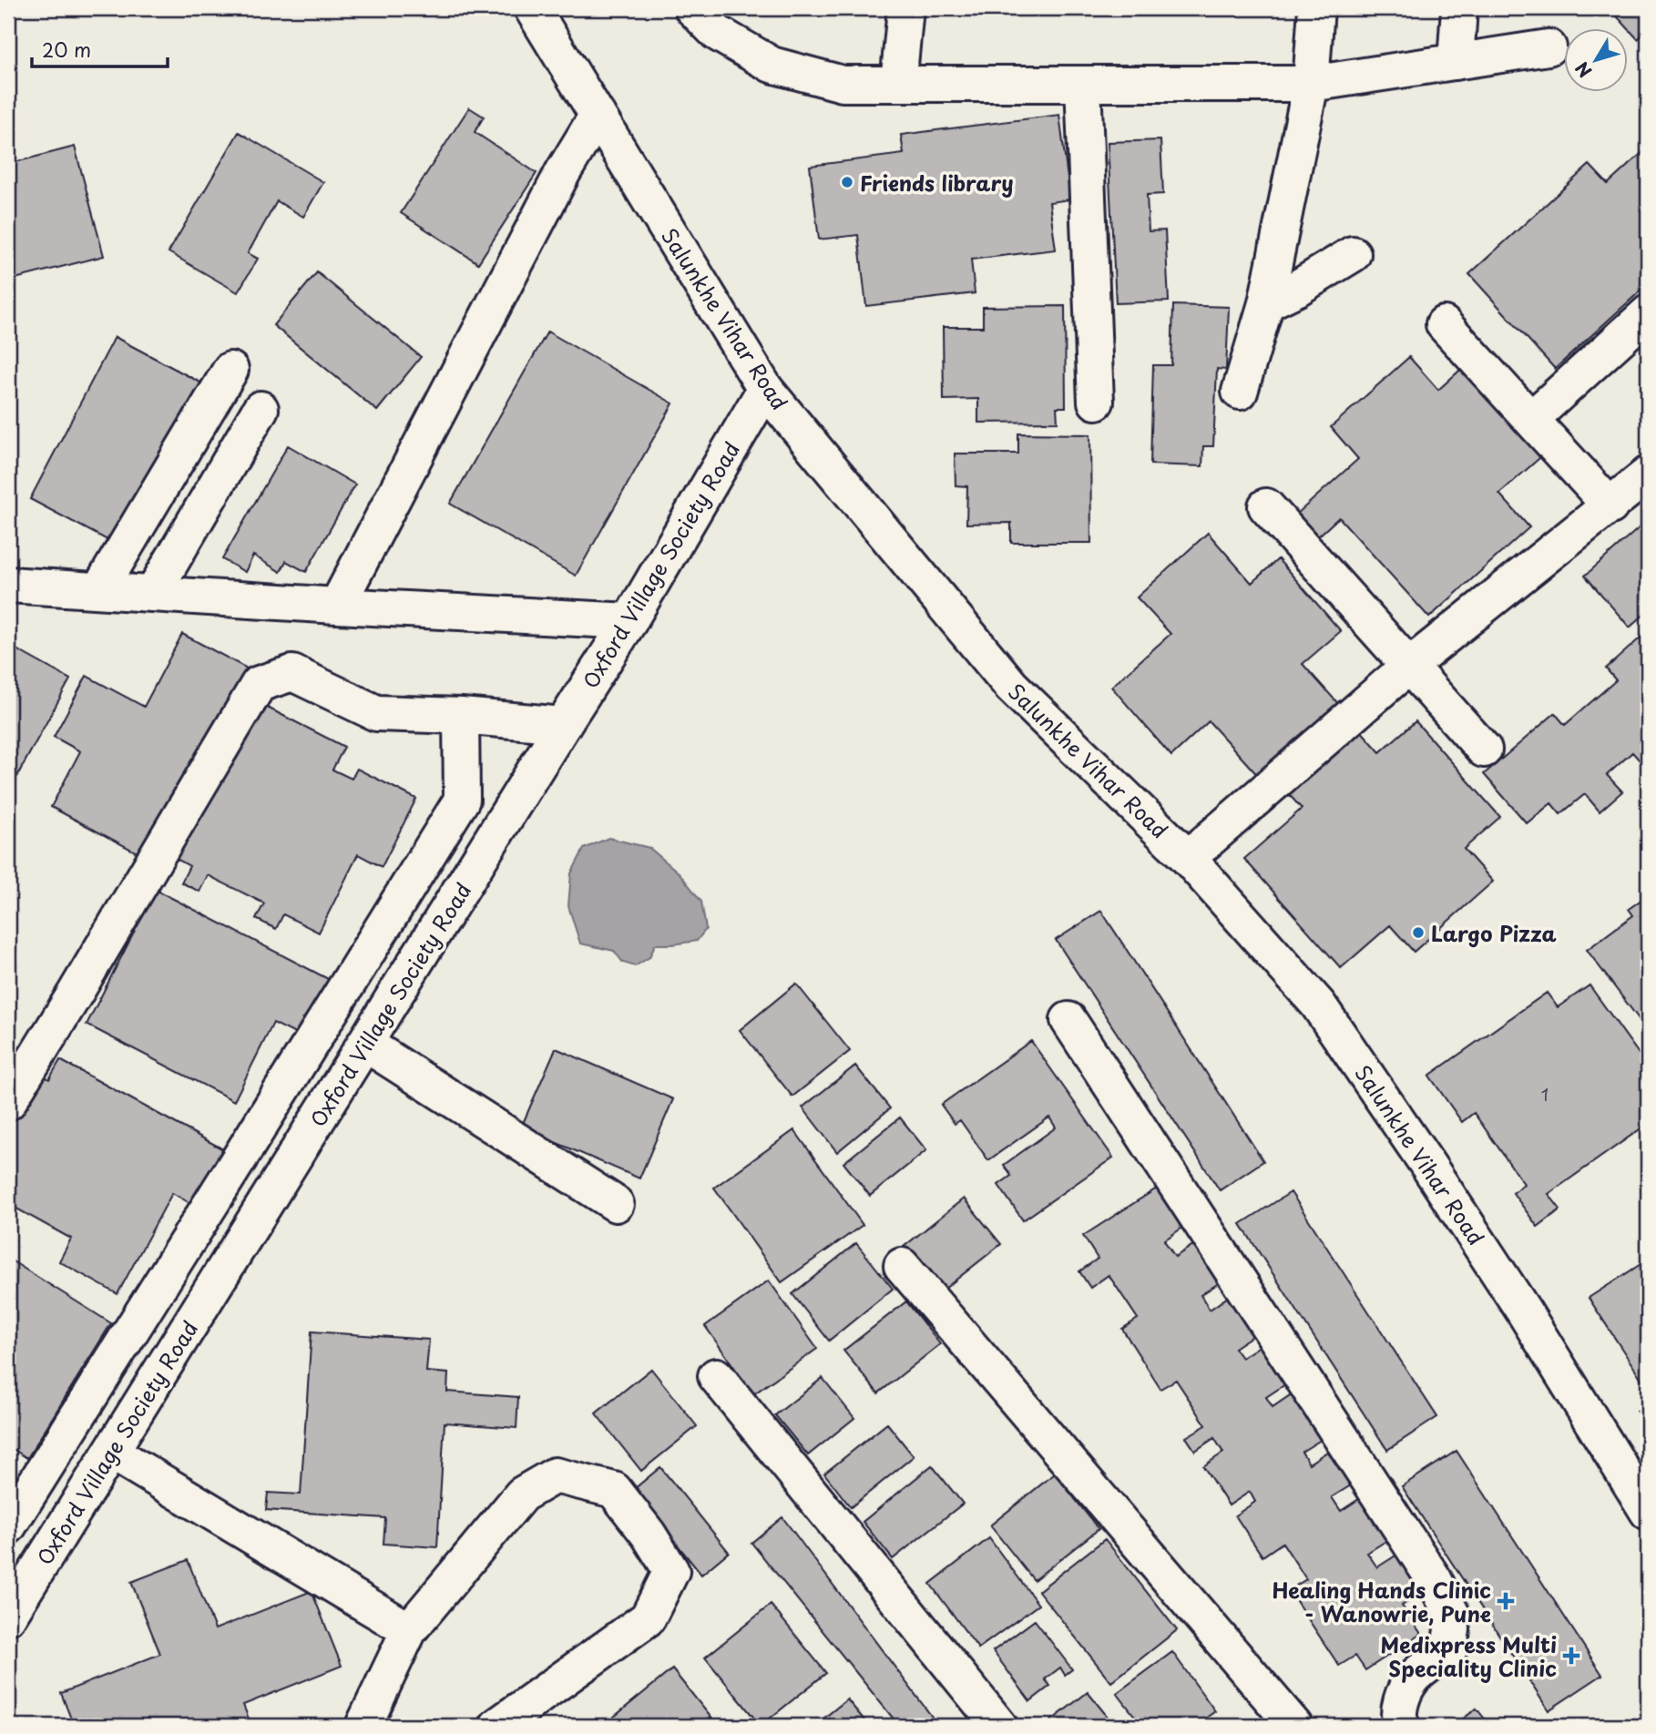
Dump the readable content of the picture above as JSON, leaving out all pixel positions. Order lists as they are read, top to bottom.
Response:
{
  "streets": {
    "street": ["Salunkhe Vihar Road", "Oxford Village Society Road"]
  },
  "crossings": [
    ["Salunkhe Vihar Road", "Oxford Village Society Road"]
  ],
  "places": {
    "other": ["Friends library", "Largo Pizza"],
    "health": ["Healing Hands Clinic - Wanowrie, Pune", "Medixpress Multi Speciality Clinic"]
  },
  "house_numbers": ["1"],
  "scale_bar": "20 m",
  "north": "bottom left"
}
